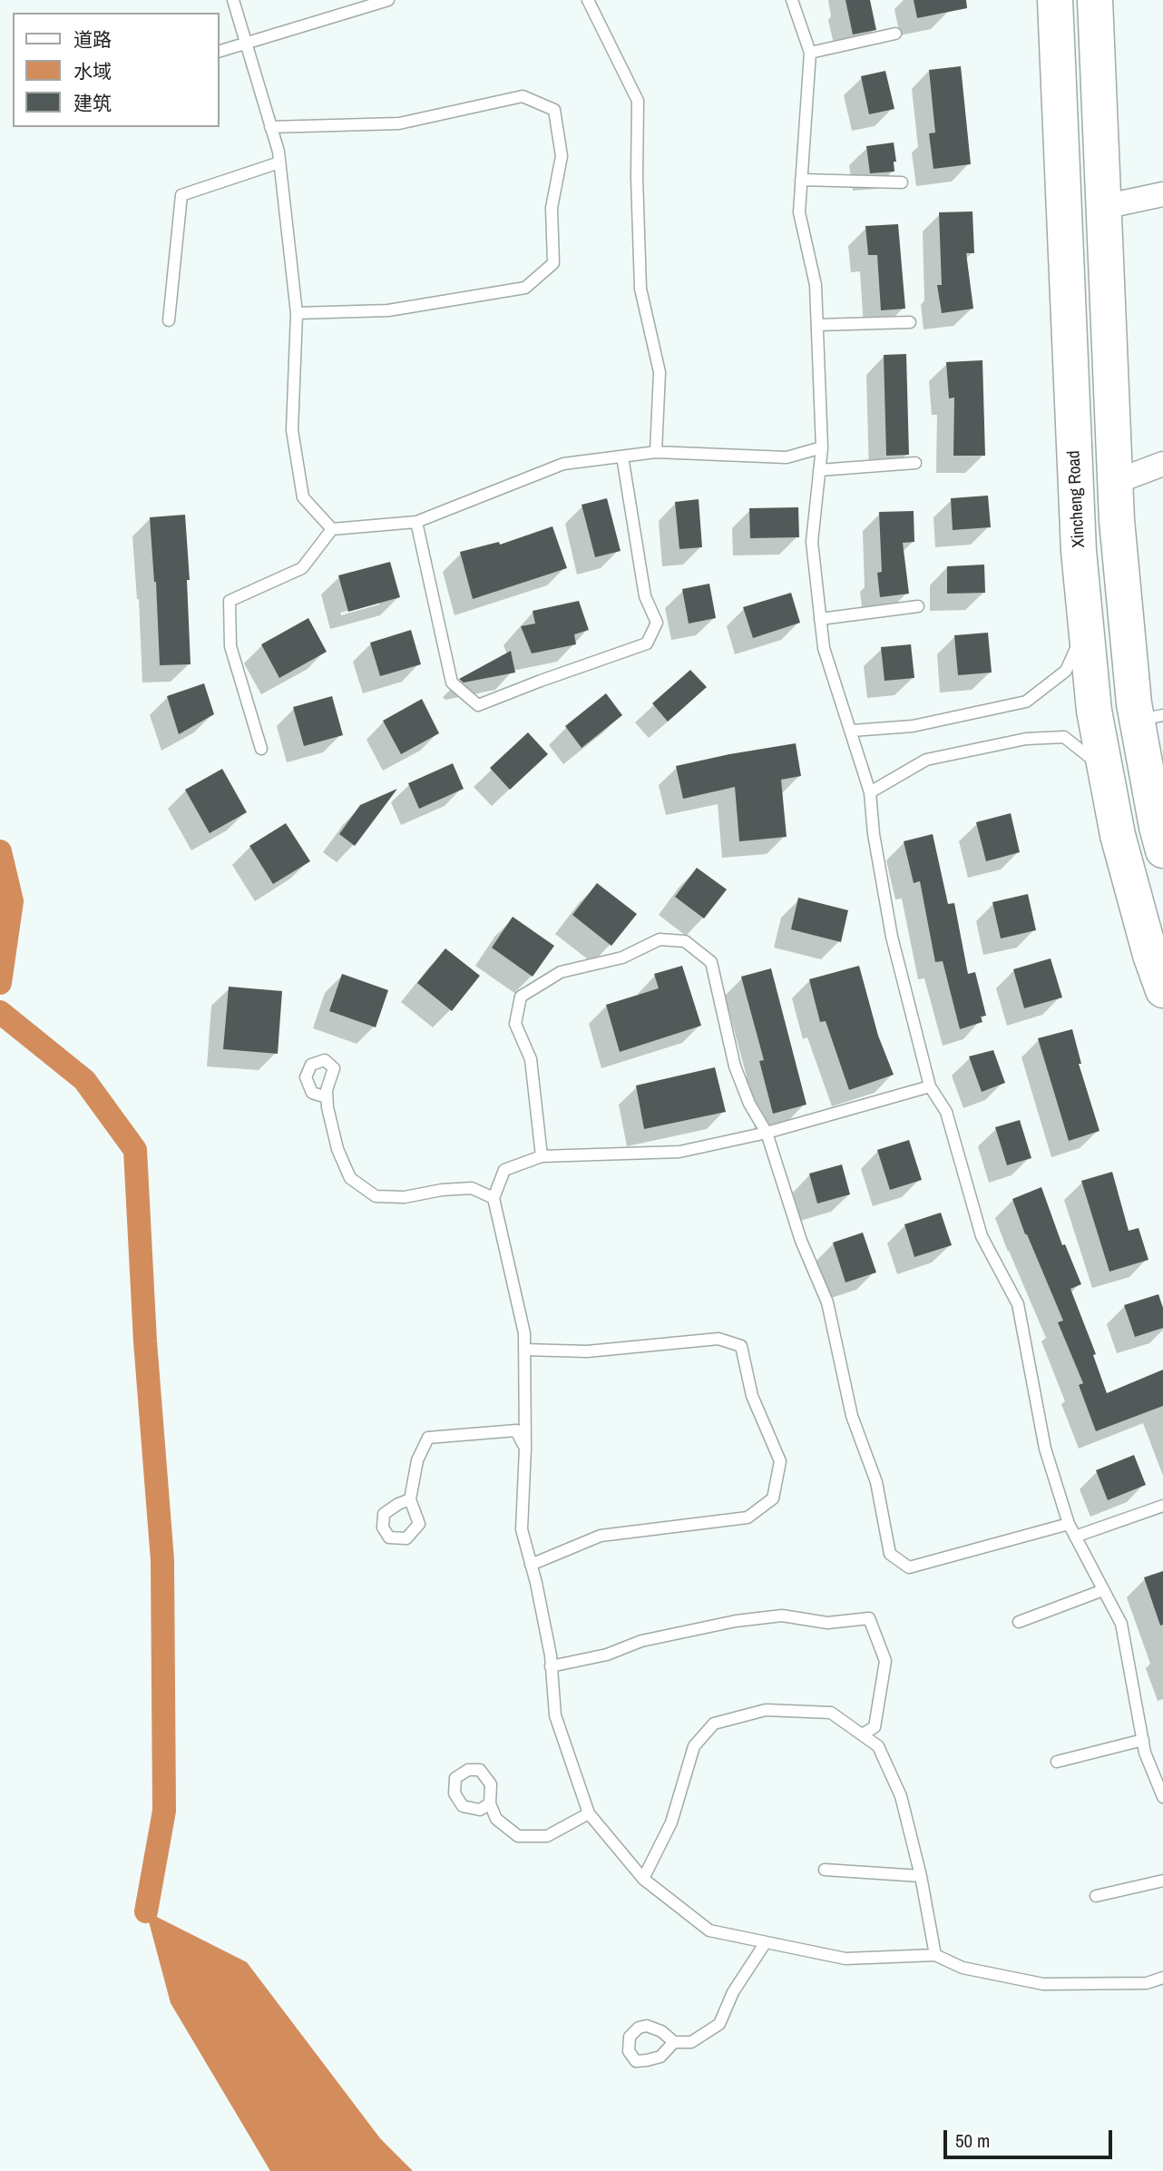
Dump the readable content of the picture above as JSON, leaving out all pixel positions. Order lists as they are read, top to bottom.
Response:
{
  "streets": {
    "main road": ["Xincheng Road"]
  },
  "legend": ["道路", "水域", "建筑"],
  "scale_bar": "50 m"
}
